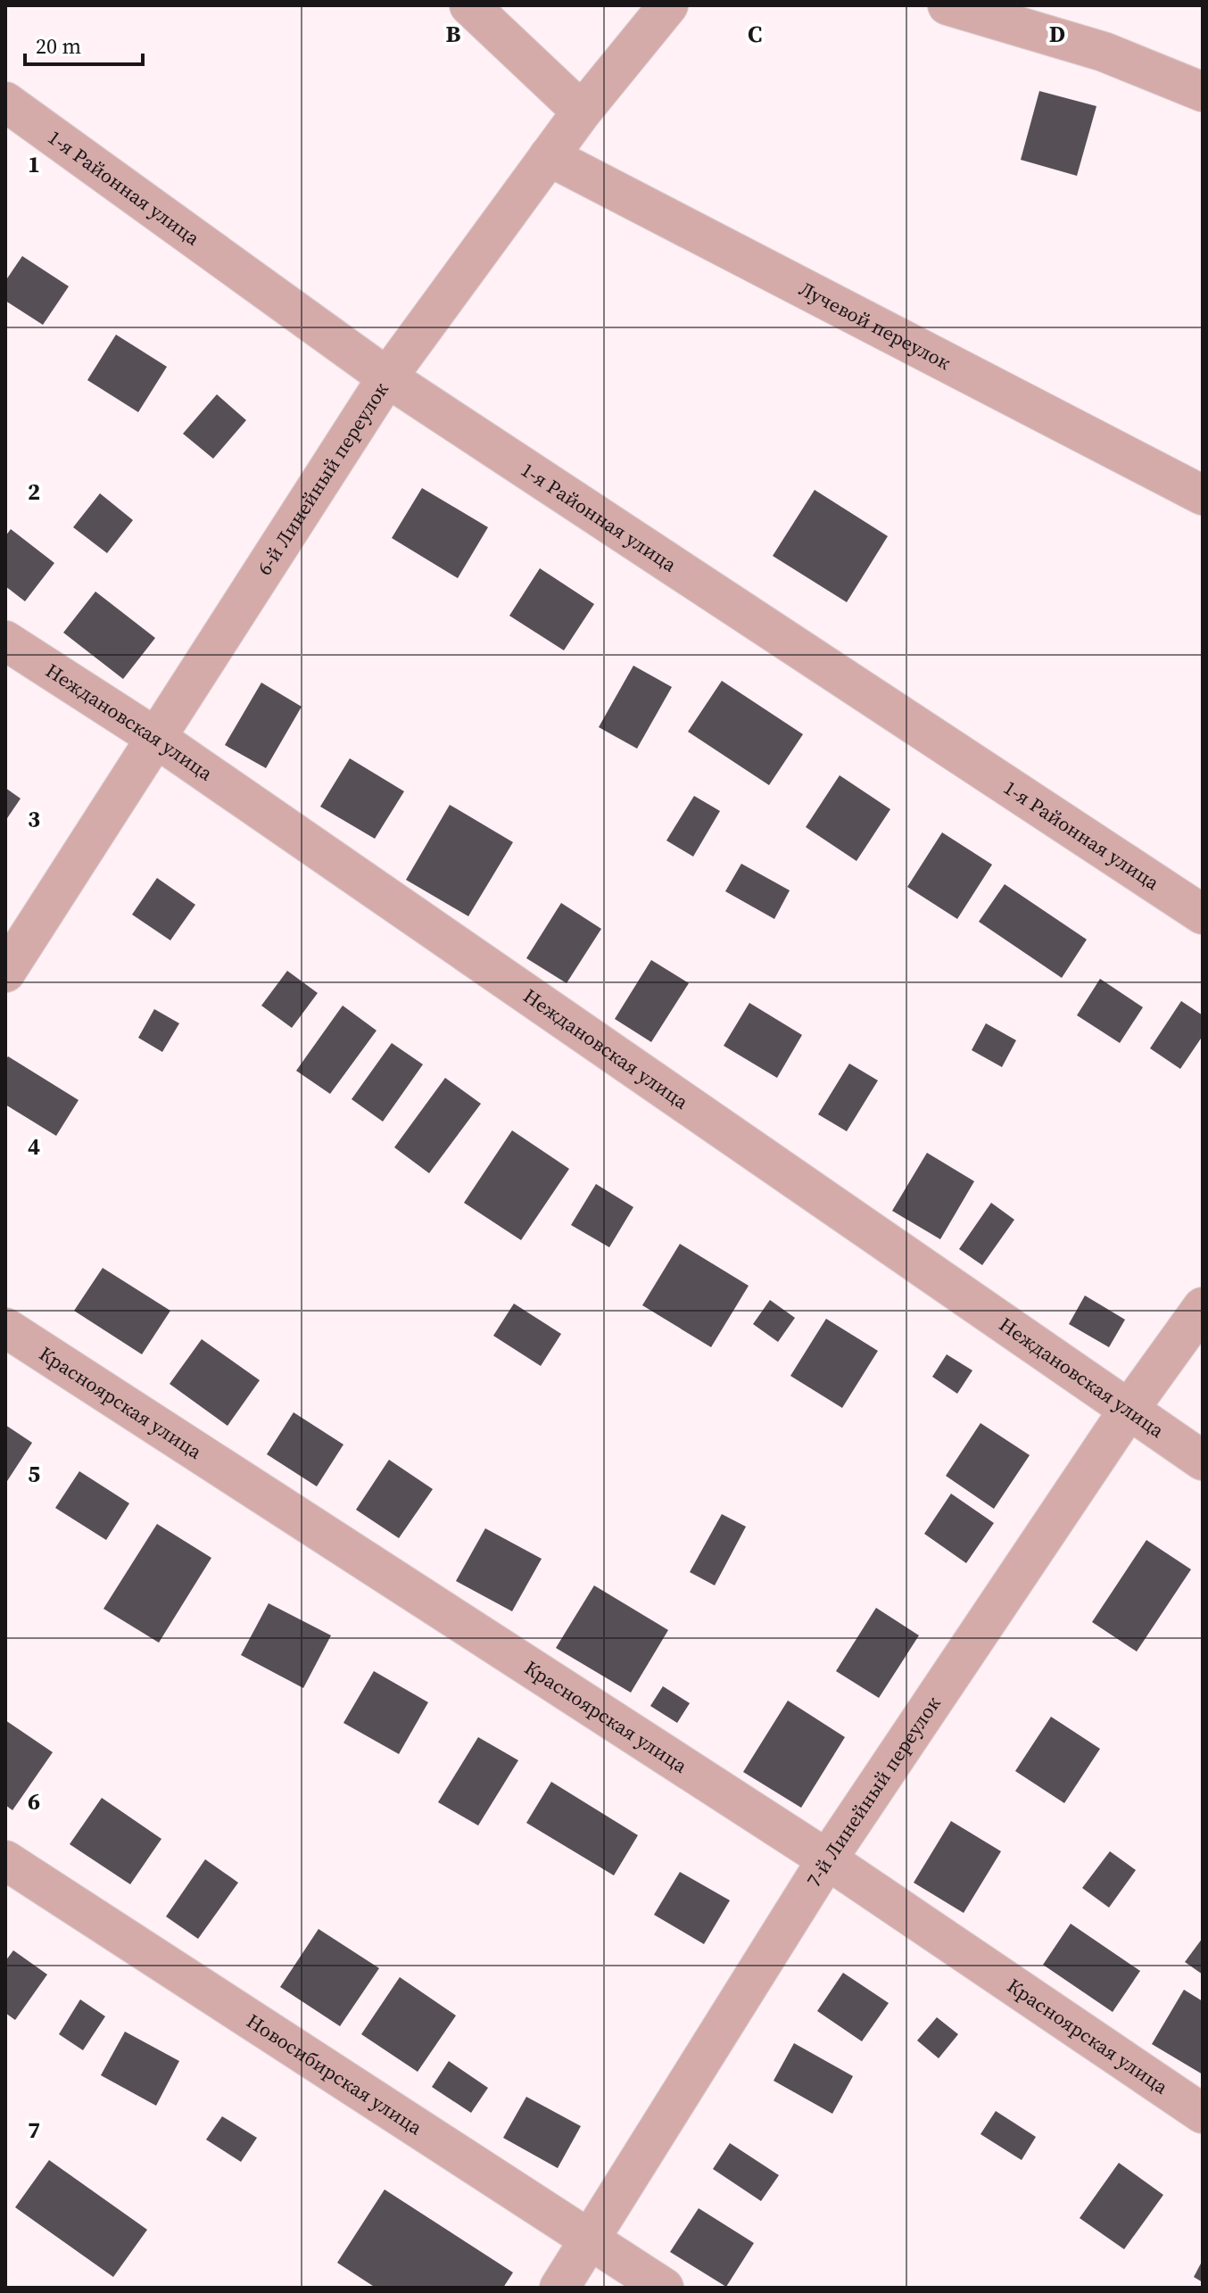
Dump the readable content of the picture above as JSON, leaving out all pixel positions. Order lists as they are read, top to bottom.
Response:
{
  "streets": {
    "street": [
      "1-я Районная улица",
      "Лучевой переулок",
      "6-й Линейный переулок",
      "Неждановская улица",
      "Красноярская улица",
      "7-й Линейный переулок",
      "Новосибирская улица"
    ]
  },
  "crossings": [
    ["1-я Районная улица", "6-й Линейный переулок"],
    ["Лучевой переулок", "6-й Линейный переулок"],
    ["6-й Линейный переулок", "Неждановская улица"],
    ["Неждановская улица", "7-й Линейный переулок"],
    ["Красноярская улица", "7-й Линейный переулок"],
    ["7-й Линейный переулок", "Новосибирская улица"]
  ],
  "scale_bar": "20 m",
  "grid": {
    "columns": ["B", "C", "D"],
    "rows": [
      "1",
      "2",
      "3",
      "4",
      "5",
      "6",
      "7"
    ]
  }
}
